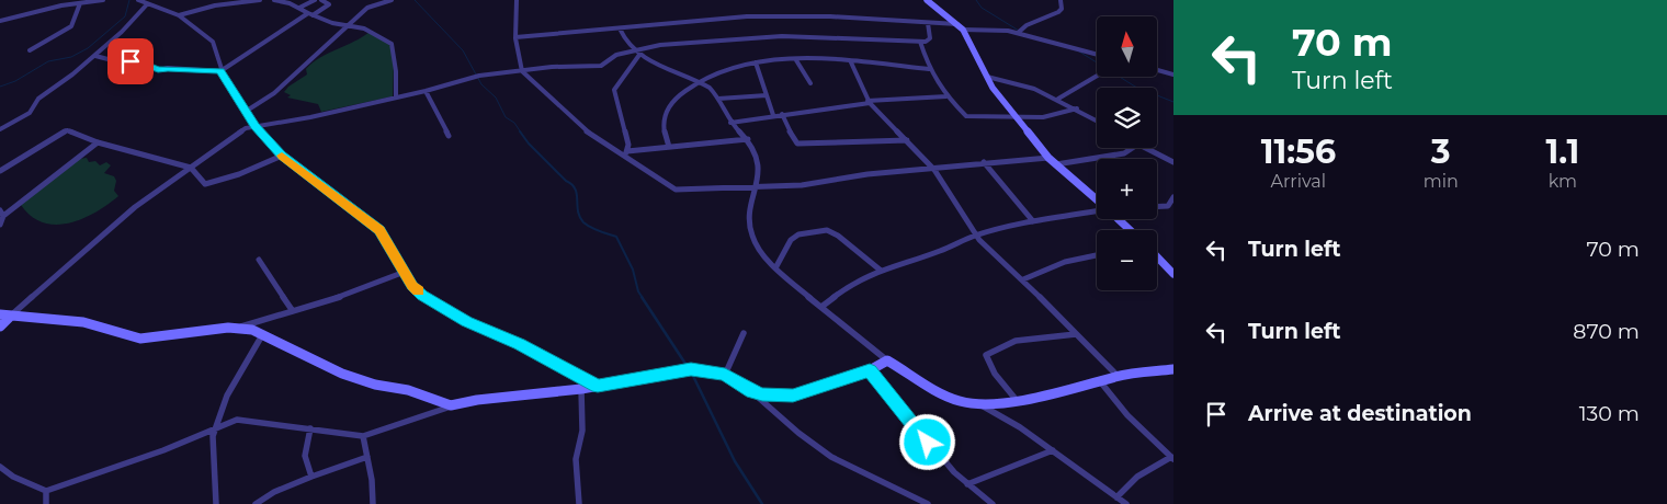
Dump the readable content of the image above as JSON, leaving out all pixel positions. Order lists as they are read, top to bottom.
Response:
{
  "north": "top",
  "page": {
    "turn": ["70 m", "Turn left"],
    "map_buttons": ["+", "−"],
    "eta": [
      "11:56",
      "Arrival",
      "3",
      "min",
      "1.1",
      "km"
    ],
    "list": [
      {
        "name": "Turn left",
        "value": "70 m"
      },
      {
        "name": "Turn left",
        "value": "870 m"
      },
      {
        "name": "Arrive at destination",
        "value": "130 m"
      }
    ]
  }
}
